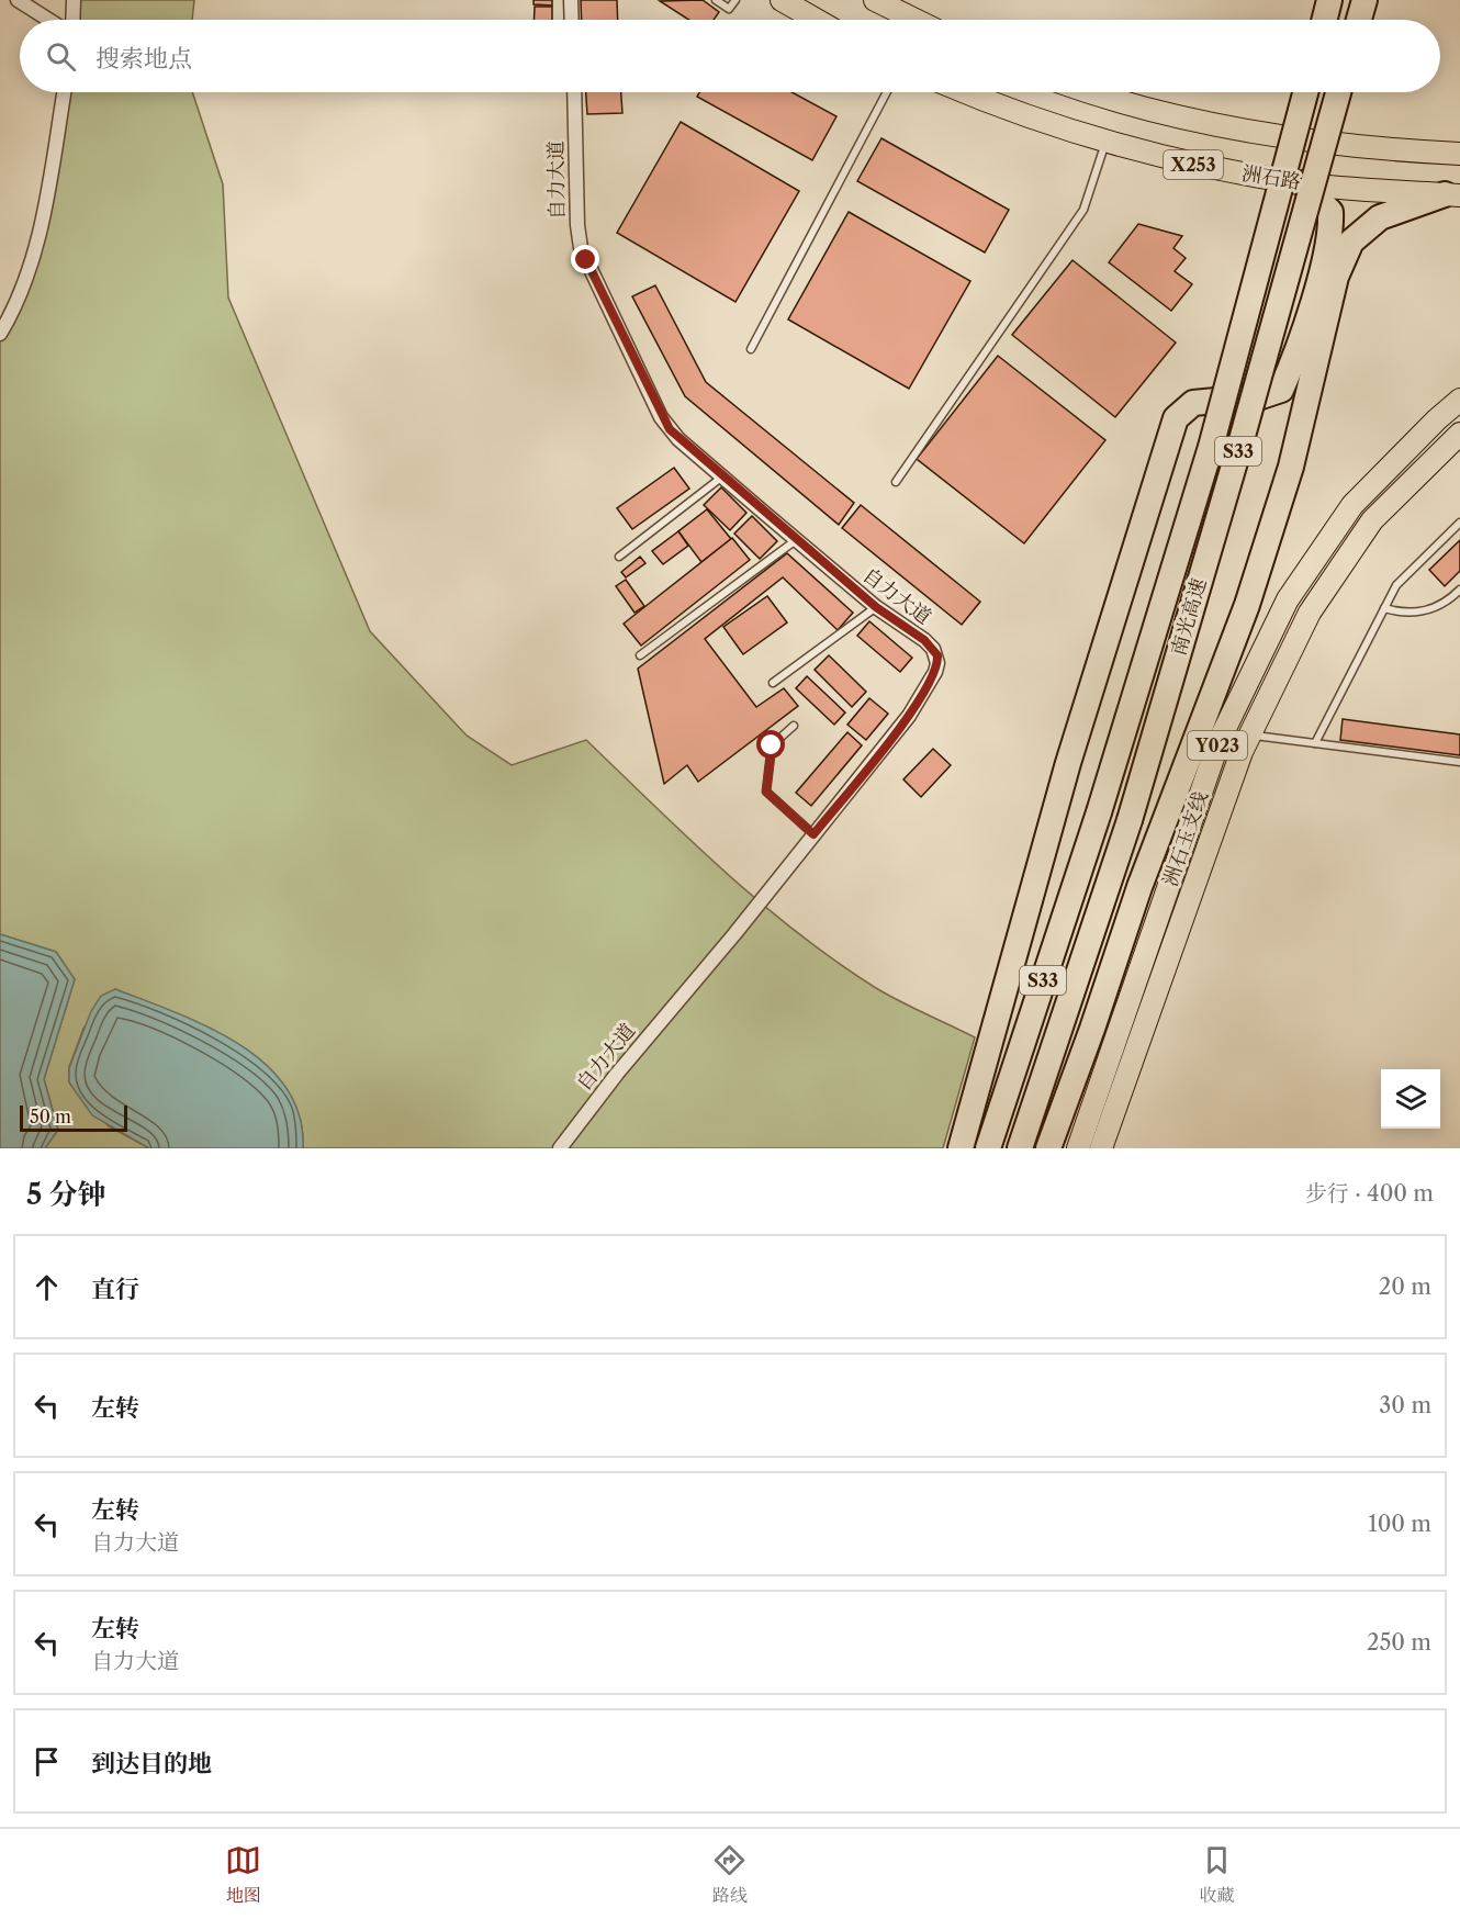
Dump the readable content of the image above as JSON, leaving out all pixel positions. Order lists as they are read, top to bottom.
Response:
{
  "streets": {
    "highway": ["S33", "南光高速"],
    "main road": [
      "X253",
      "洲石路",
      "Y023",
      "洲石玉支线"
    ],
    "street": ["自力大道"]
  },
  "scale_bar": "50 m",
  "page": {
    "search": "搜索地点",
    "scale": "50 m",
    "heading": ["5 分钟", "步行 · 400 m"],
    "list": [
      ["直行", "20 m"],
      ["左转", "30 m"],
      ["左转", "自力大道", "100 m"],
      ["左转", "自力大道", "250 m"],
      "到达目的地"
    ],
    "nav": ["地图", "路线", "收藏"]
  }
}
